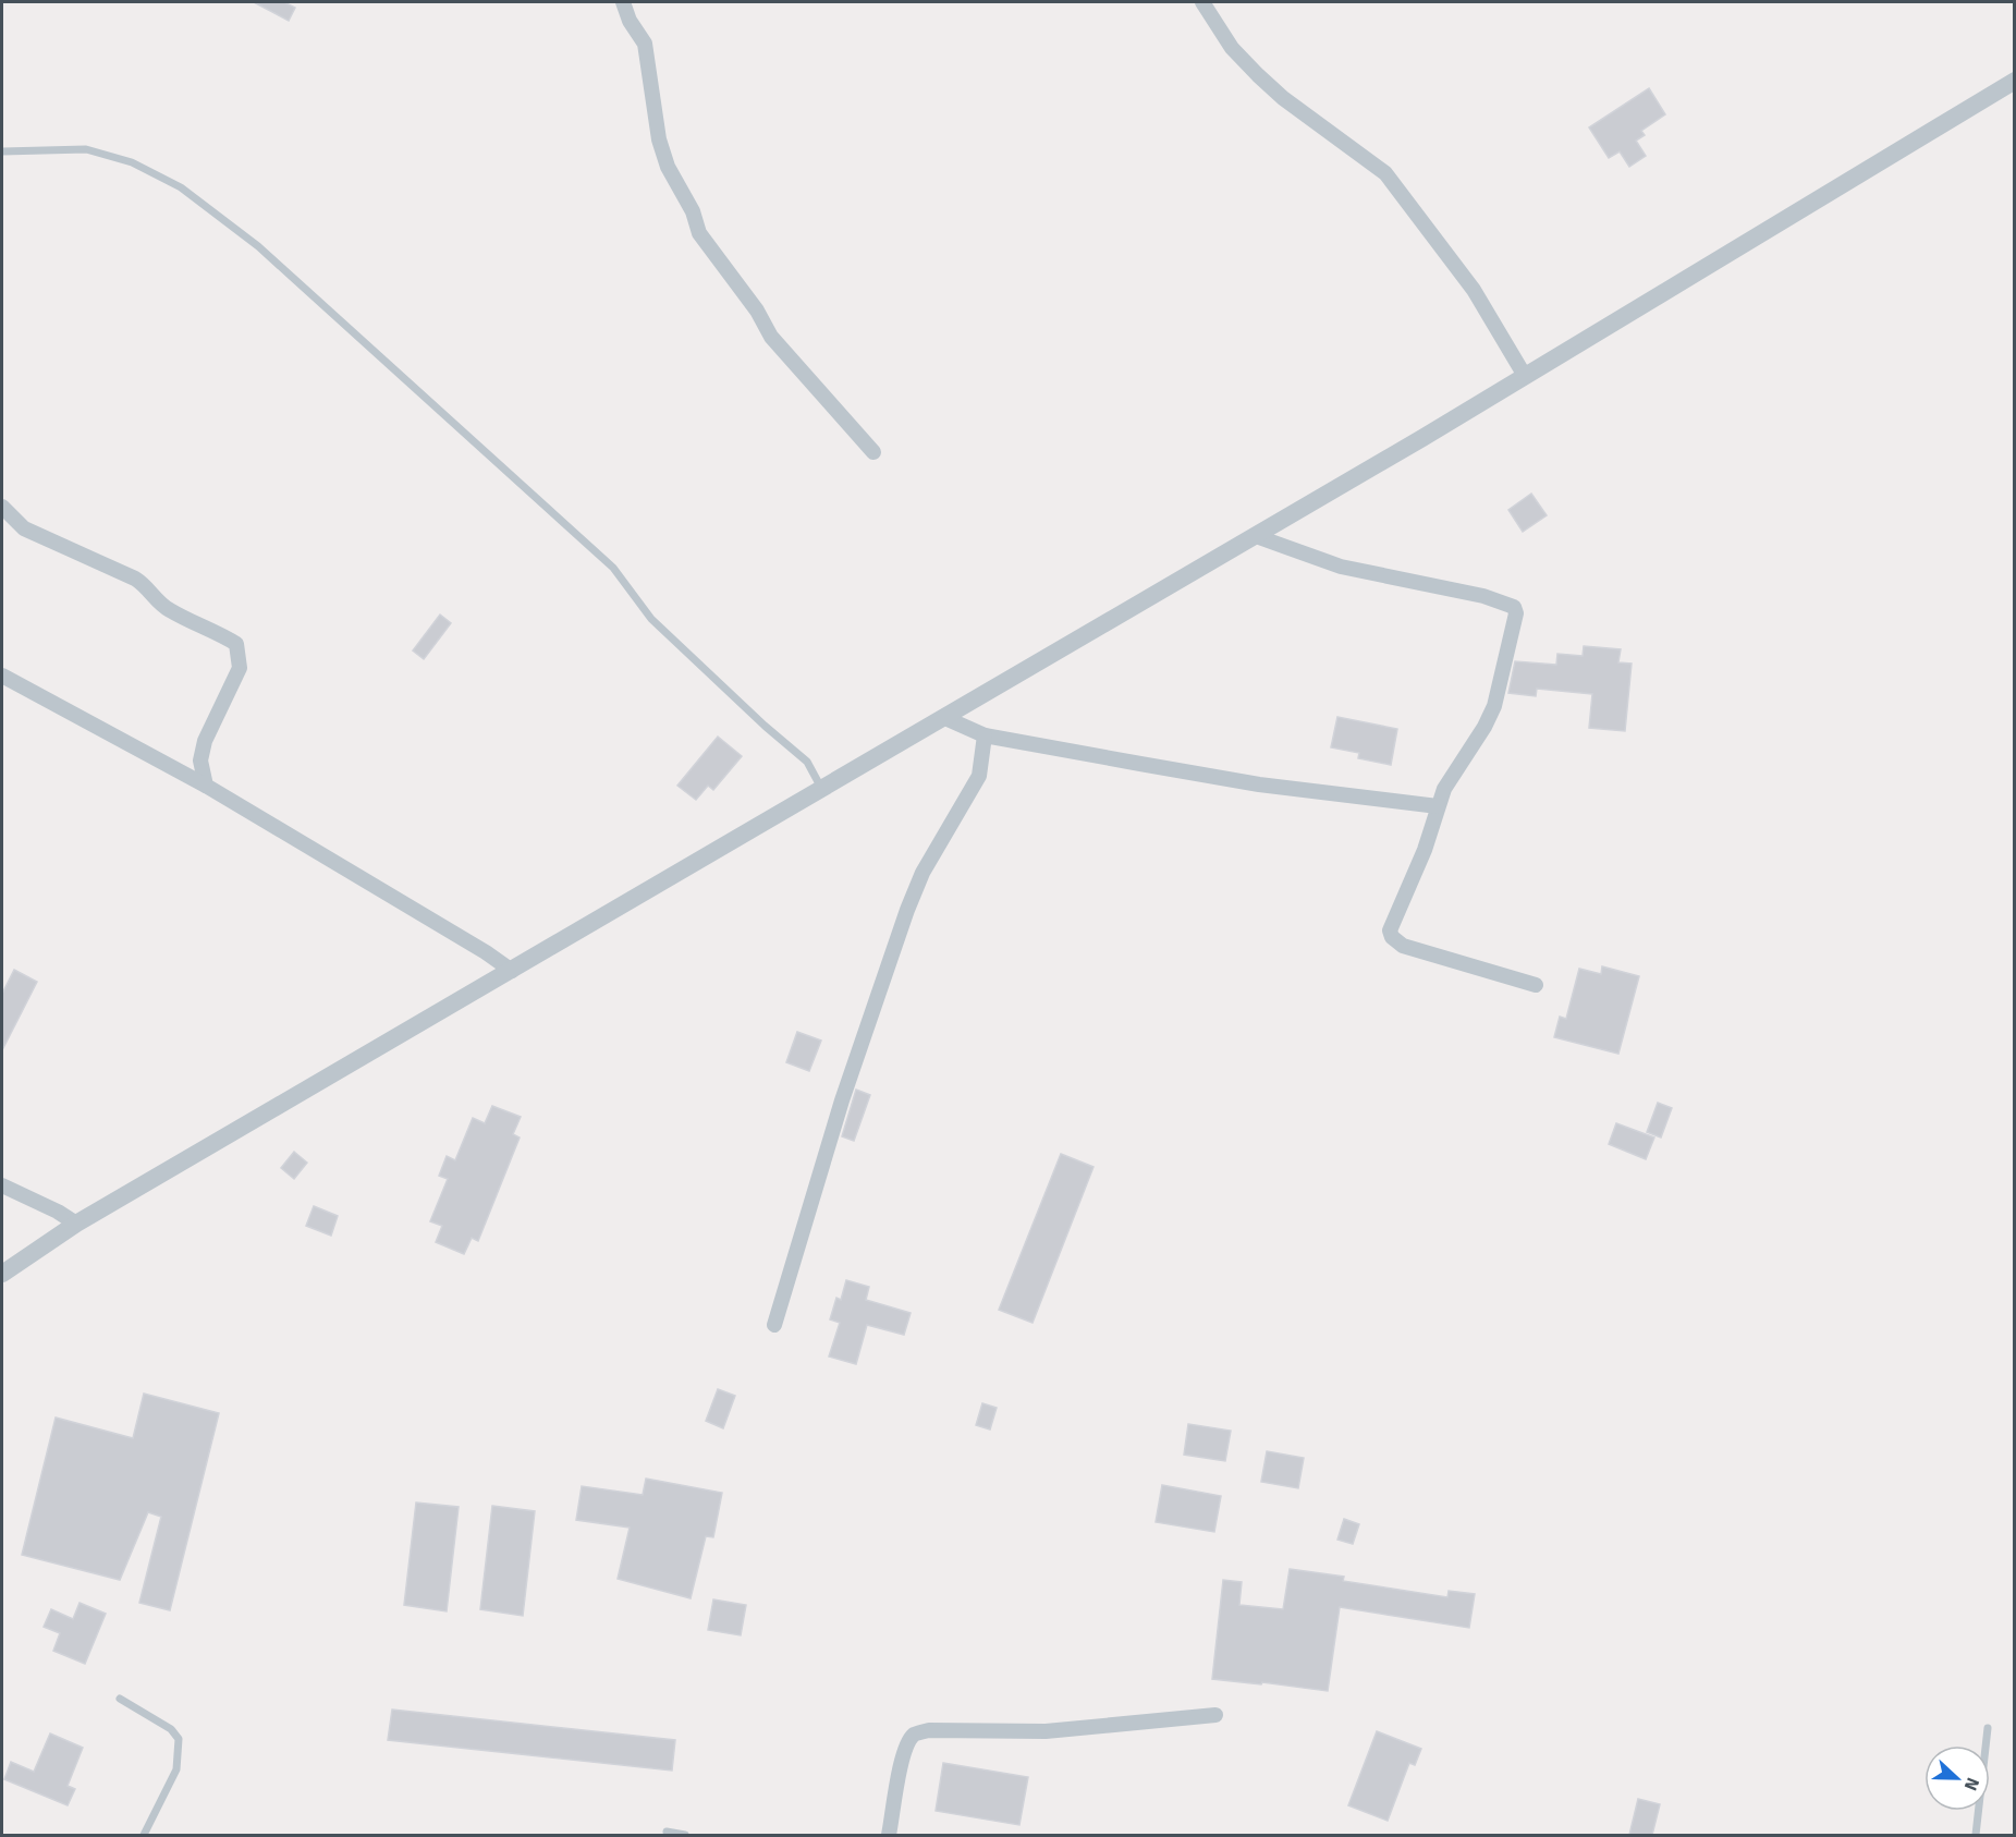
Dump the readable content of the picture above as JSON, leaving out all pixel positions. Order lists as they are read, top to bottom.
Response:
{
  "north": "right"
}
